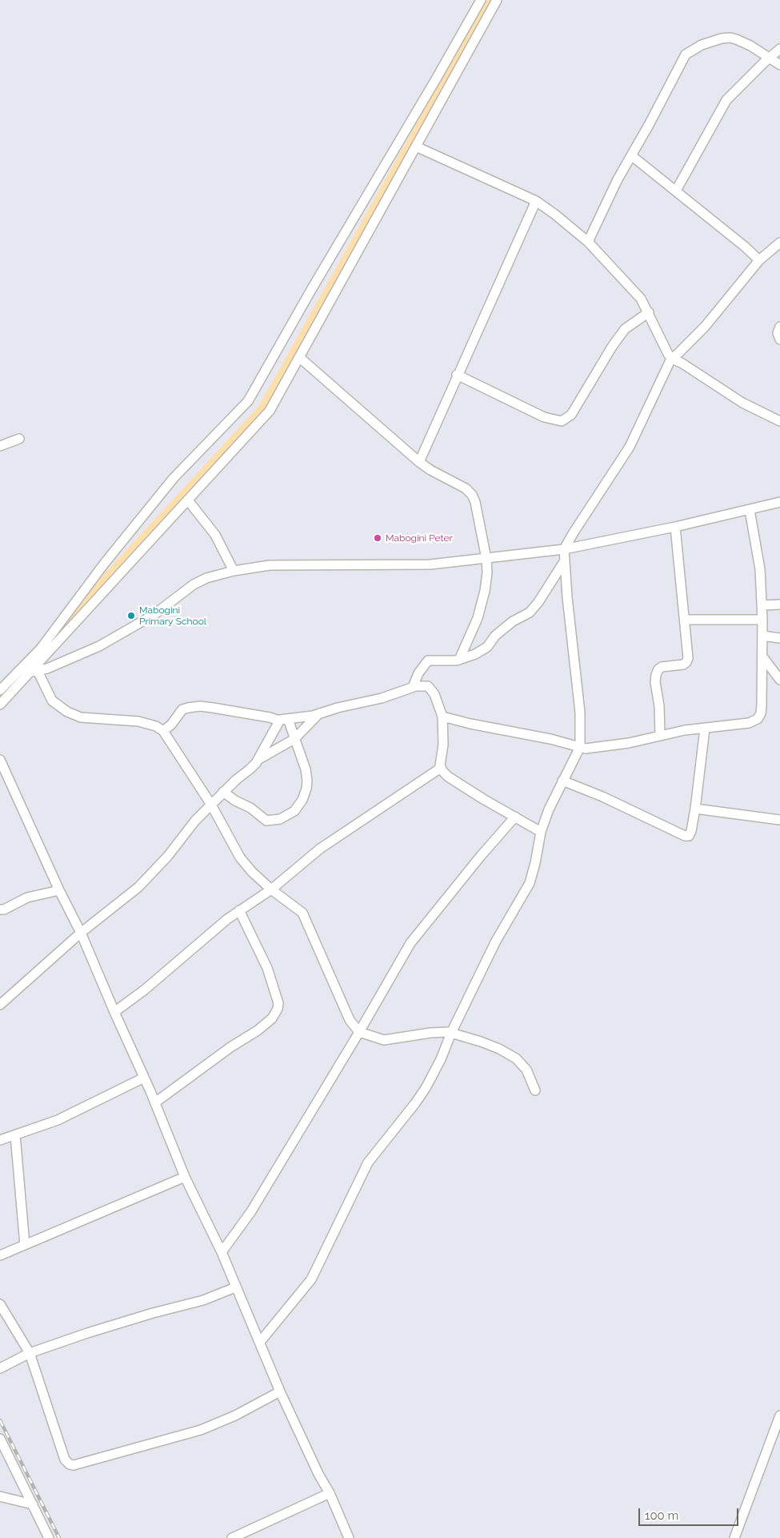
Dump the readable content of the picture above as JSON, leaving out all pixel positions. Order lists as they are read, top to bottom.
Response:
{
  "places": ["Mabogini Peter", "Mabogini Primary School"],
  "scale_bar": "100 m"
}
